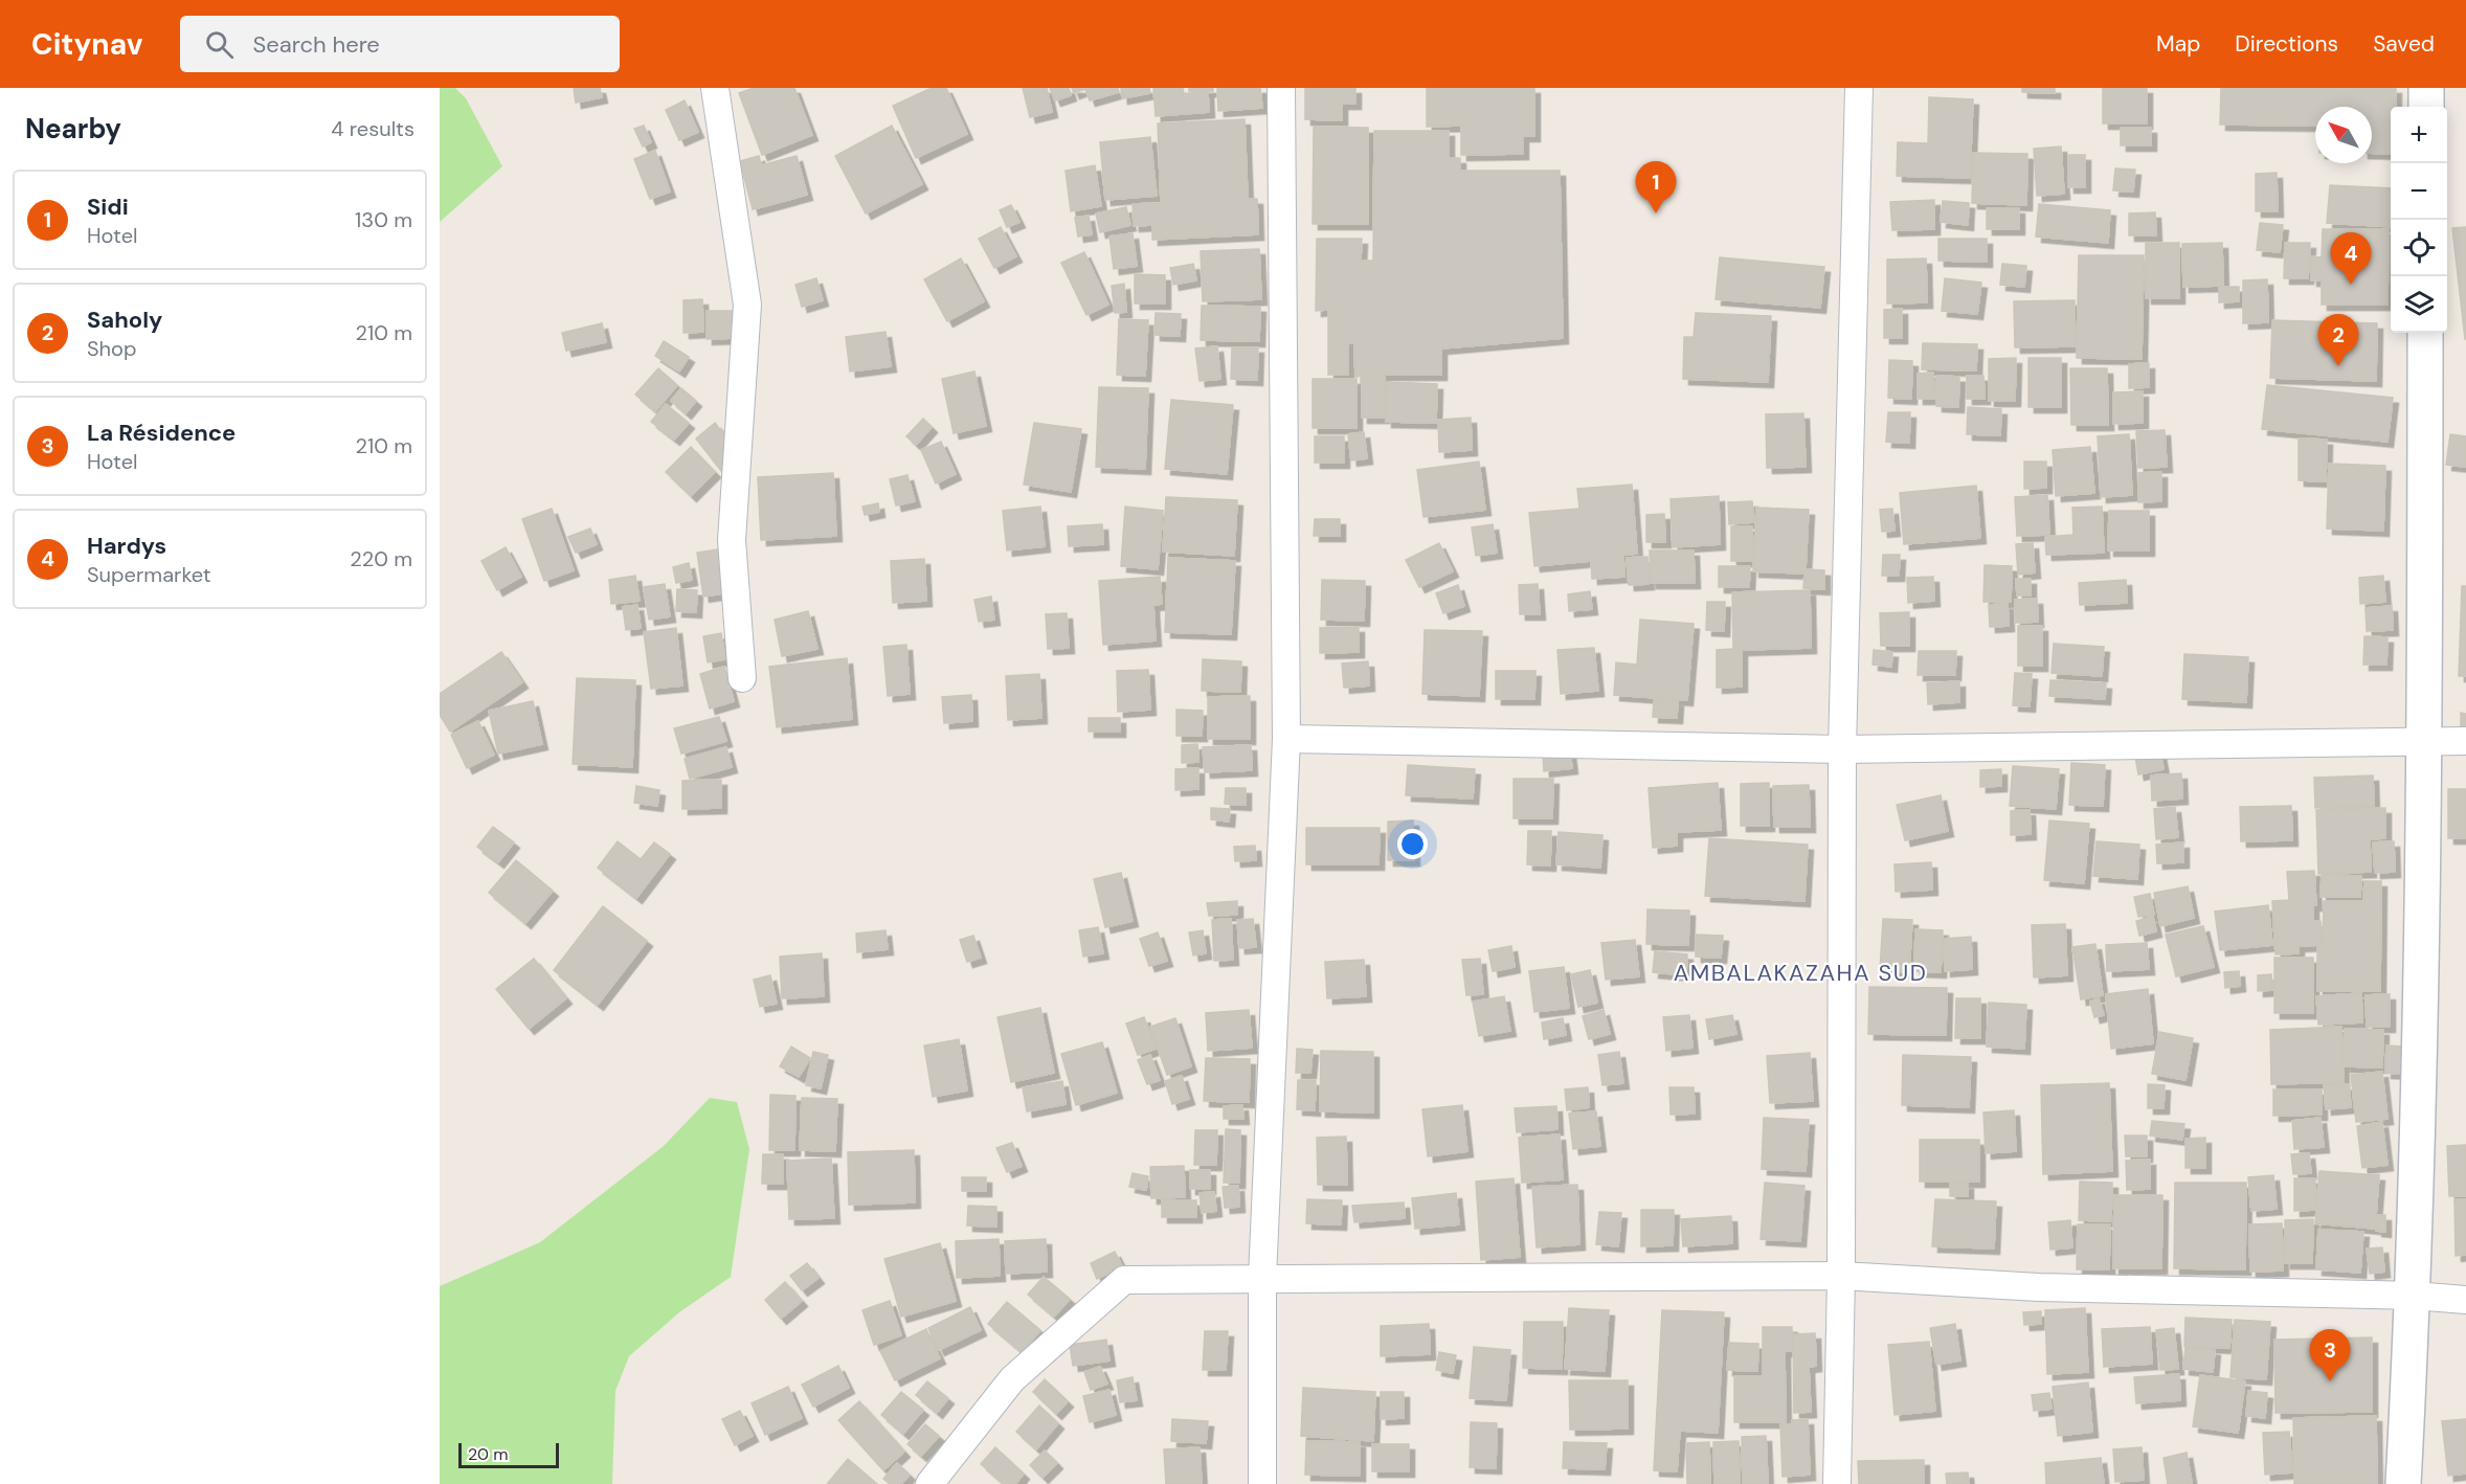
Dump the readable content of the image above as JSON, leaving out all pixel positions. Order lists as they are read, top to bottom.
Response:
{
  "districts": ["AMBALAKAZAHA SUD"],
  "scale_bar": "20 m",
  "north": "top left",
  "page": {
    "header": "Citynav",
    "search": "Search here",
    "nav": ["Map", "Directions", "Saved"],
    "heading": ["Nearby", "4 results"],
    "map_buttons": ["+", "−"],
    "pins": [
      "1",
      "4",
      "2",
      "3"
    ],
    "list": [
      {
        "mark": "1",
        "name": "Sidi",
        "note": "Hotel",
        "value": "130 m"
      },
      {
        "mark": "2",
        "name": "Saholy",
        "note": "Shop",
        "value": "210 m"
      },
      {
        "mark": "3",
        "name": "La Résidence",
        "note": "Hotel",
        "value": "210 m"
      },
      {
        "mark": "4",
        "name": "Hardys",
        "note": "Supermarket",
        "value": "220 m"
      }
    ],
    "scale": "20 m"
  }
}
